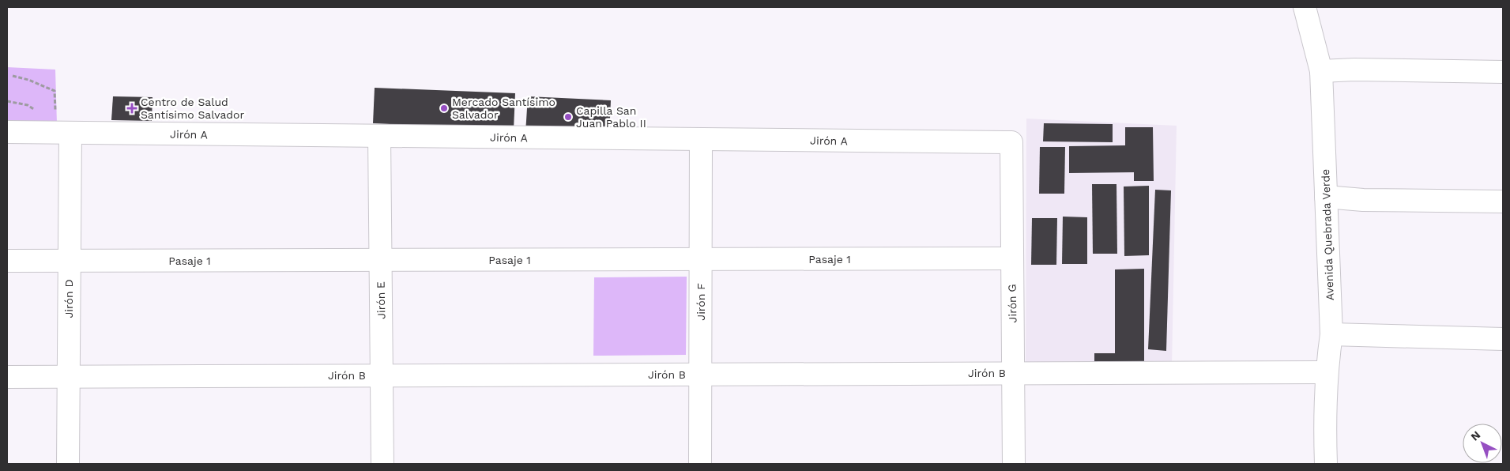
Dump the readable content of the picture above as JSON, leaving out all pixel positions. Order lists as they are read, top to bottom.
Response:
{
  "streets": {
    "street": [
      "Jirón A",
      "Avenida Quebrada Verde",
      "Pasaje 1",
      "Jirón D",
      "Jirón E",
      "Jirón F",
      "Jirón G",
      "Jirón B"
    ]
  },
  "crossings": [
    ["Jirón A", "Jirón D"],
    ["Jirón A", "Jirón E"],
    ["Jirón A", "Jirón F"],
    ["Jirón A", "Jirón G"],
    ["Avenida Quebrada Verde", "Jirón B"],
    ["Pasaje 1", "Jirón D"],
    ["Pasaje 1", "Jirón E"],
    ["Pasaje 1", "Jirón F"],
    ["Pasaje 1", "Jirón G"],
    ["Jirón D", "Jirón B"],
    ["Jirón E", "Jirón B"],
    ["Jirón F", "Jirón B"],
    ["Jirón G", "Jirón B"]
  ],
  "places": {
    "health": ["Centro de Salud Santísimo Salvador"],
    "other": ["Mercado Santísimo Salvador", "Capilla San Juan Pablo II"]
  },
  "north": "top left"
}
